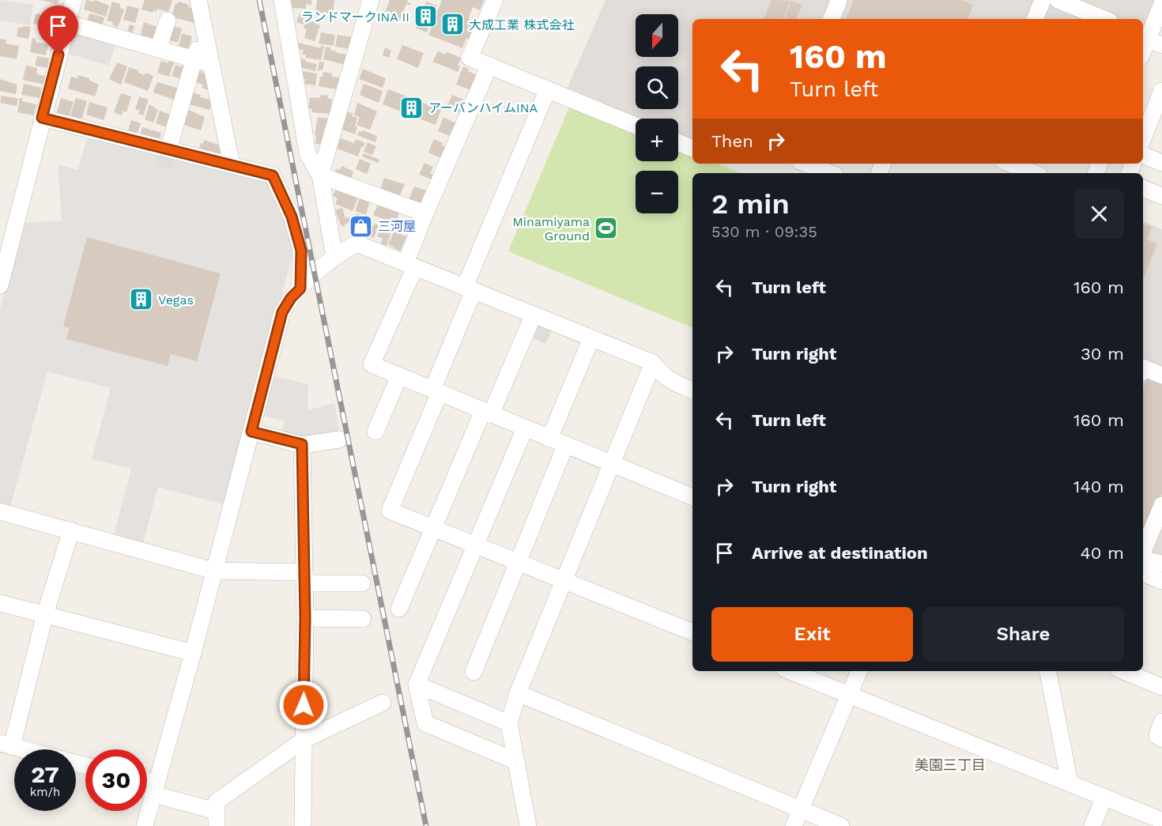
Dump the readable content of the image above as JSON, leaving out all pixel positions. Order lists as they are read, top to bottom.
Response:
{
  "districts": ["美園三丁目"],
  "places": {
    "building": [
      "ランドマークINA II",
      "大成工業 株式会社",
      "アーバンハイムINA",
      "Vegas"
    ],
    "shop": ["三河屋"],
    "sports": ["Minamiyama Ground"]
  },
  "north": "bottom",
  "page": {
    "map_buttons": ["+", "−"],
    "turn": ["160 m", "Turn left"],
    "then": "Then",
    "heading": ["2 min", "530 m · 09:35"],
    "list": [
      {
        "name": "Turn left",
        "value": "160 m"
      },
      {
        "name": "Turn right",
        "value": "30 m"
      },
      {
        "name": "Turn left",
        "value": "160 m"
      },
      {
        "name": "Turn right",
        "value": "140 m"
      },
      {
        "name": "Arrive at destination",
        "value": "40 m"
      }
    ],
    "buttons": ["Exit", "Share"],
    "speed": "27 km/h",
    "limit": "30"
  }
}
